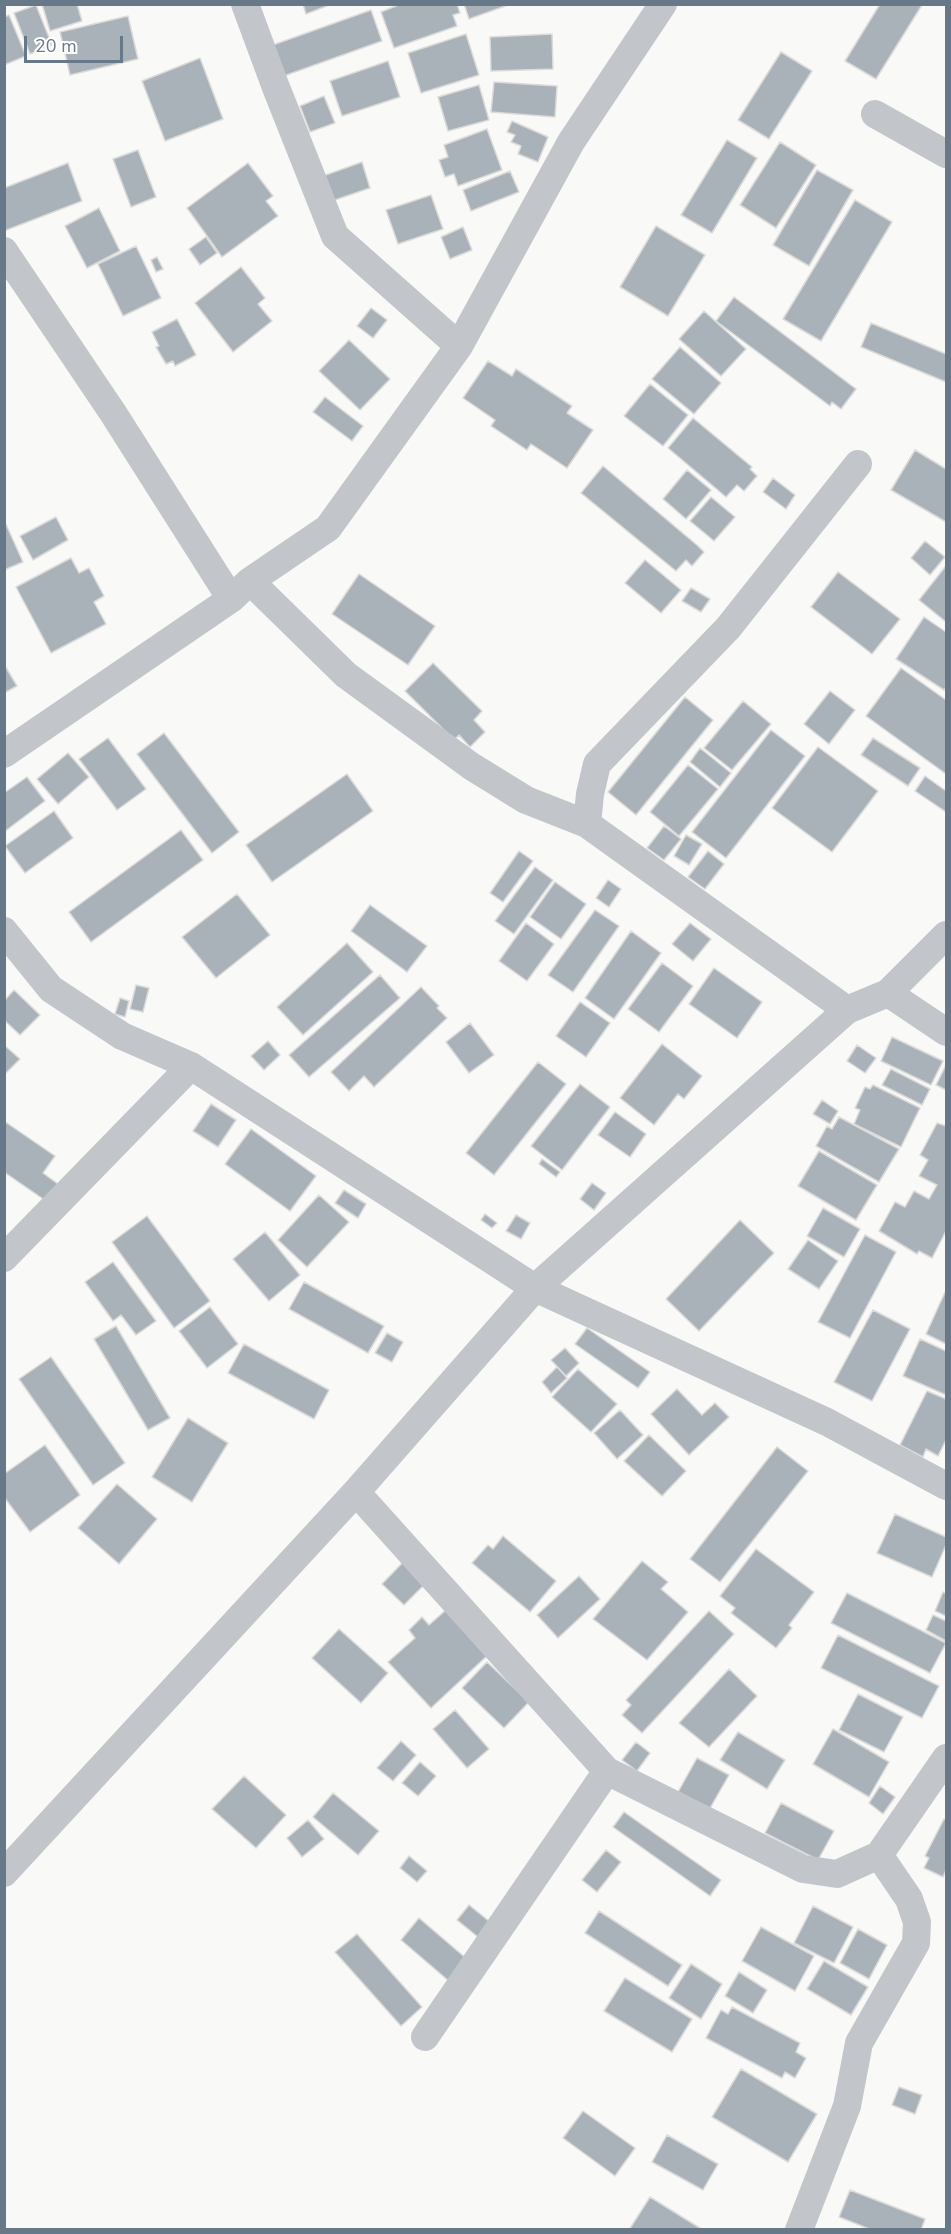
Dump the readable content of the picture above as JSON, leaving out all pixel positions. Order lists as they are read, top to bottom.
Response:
{
  "scale_bar": "20 m"
}
